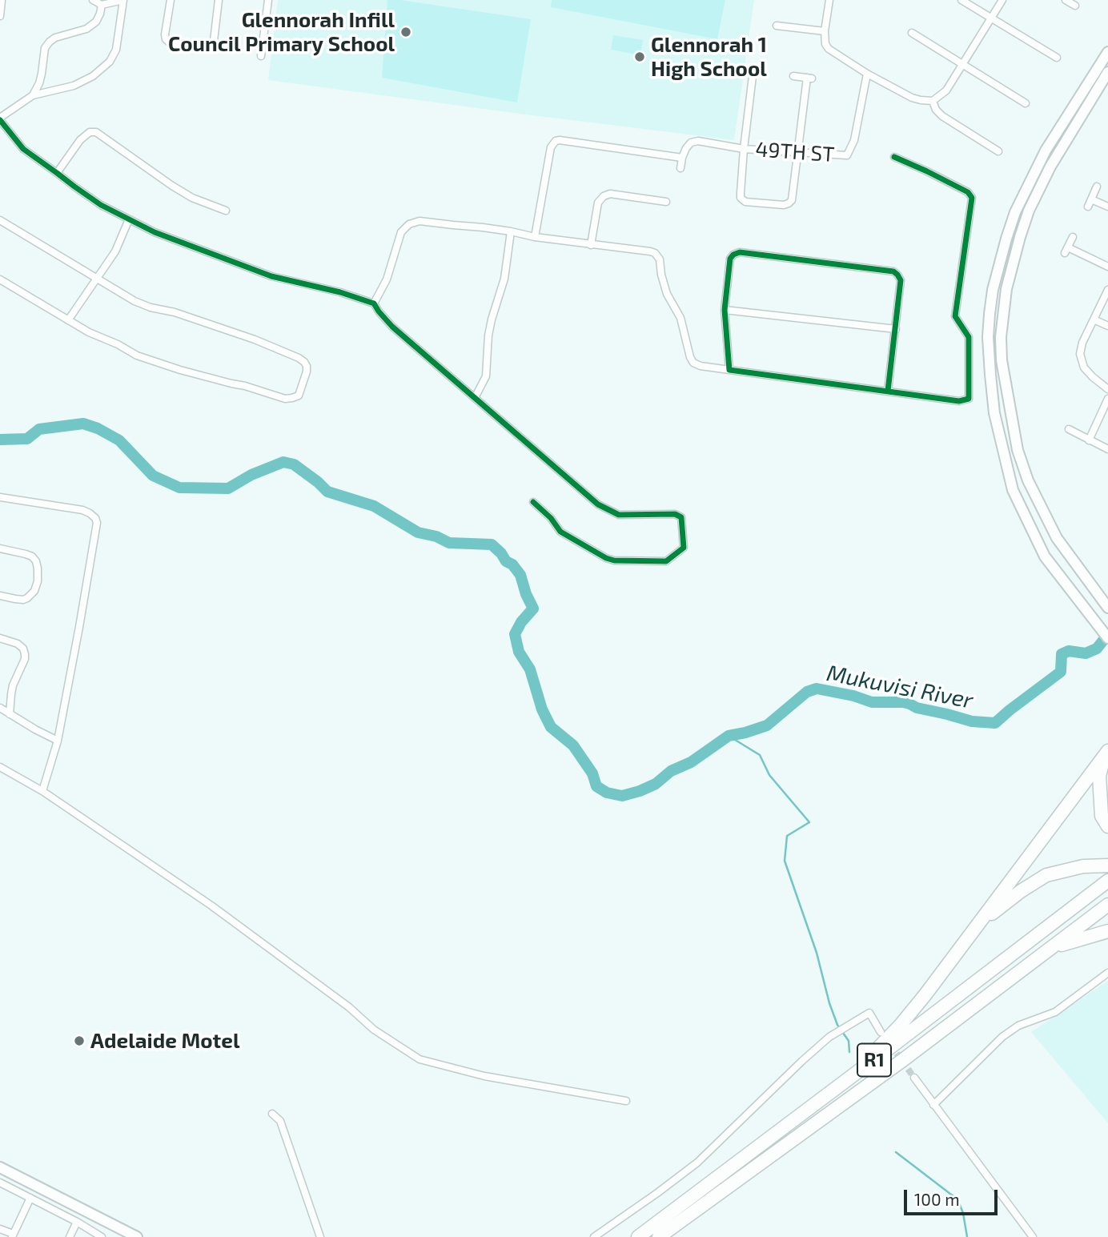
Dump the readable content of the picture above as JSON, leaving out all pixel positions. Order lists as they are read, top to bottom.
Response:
{
  "streets": {
    "highway": ["R1"],
    "street": ["49TH ST"]
  },
  "water": ["Mukuvisi River"],
  "places": ["Glennorah Infill Council Primary School", "Glennorah 1 High School", "Adelaide Motel"],
  "scale_bar": "100 m"
}
